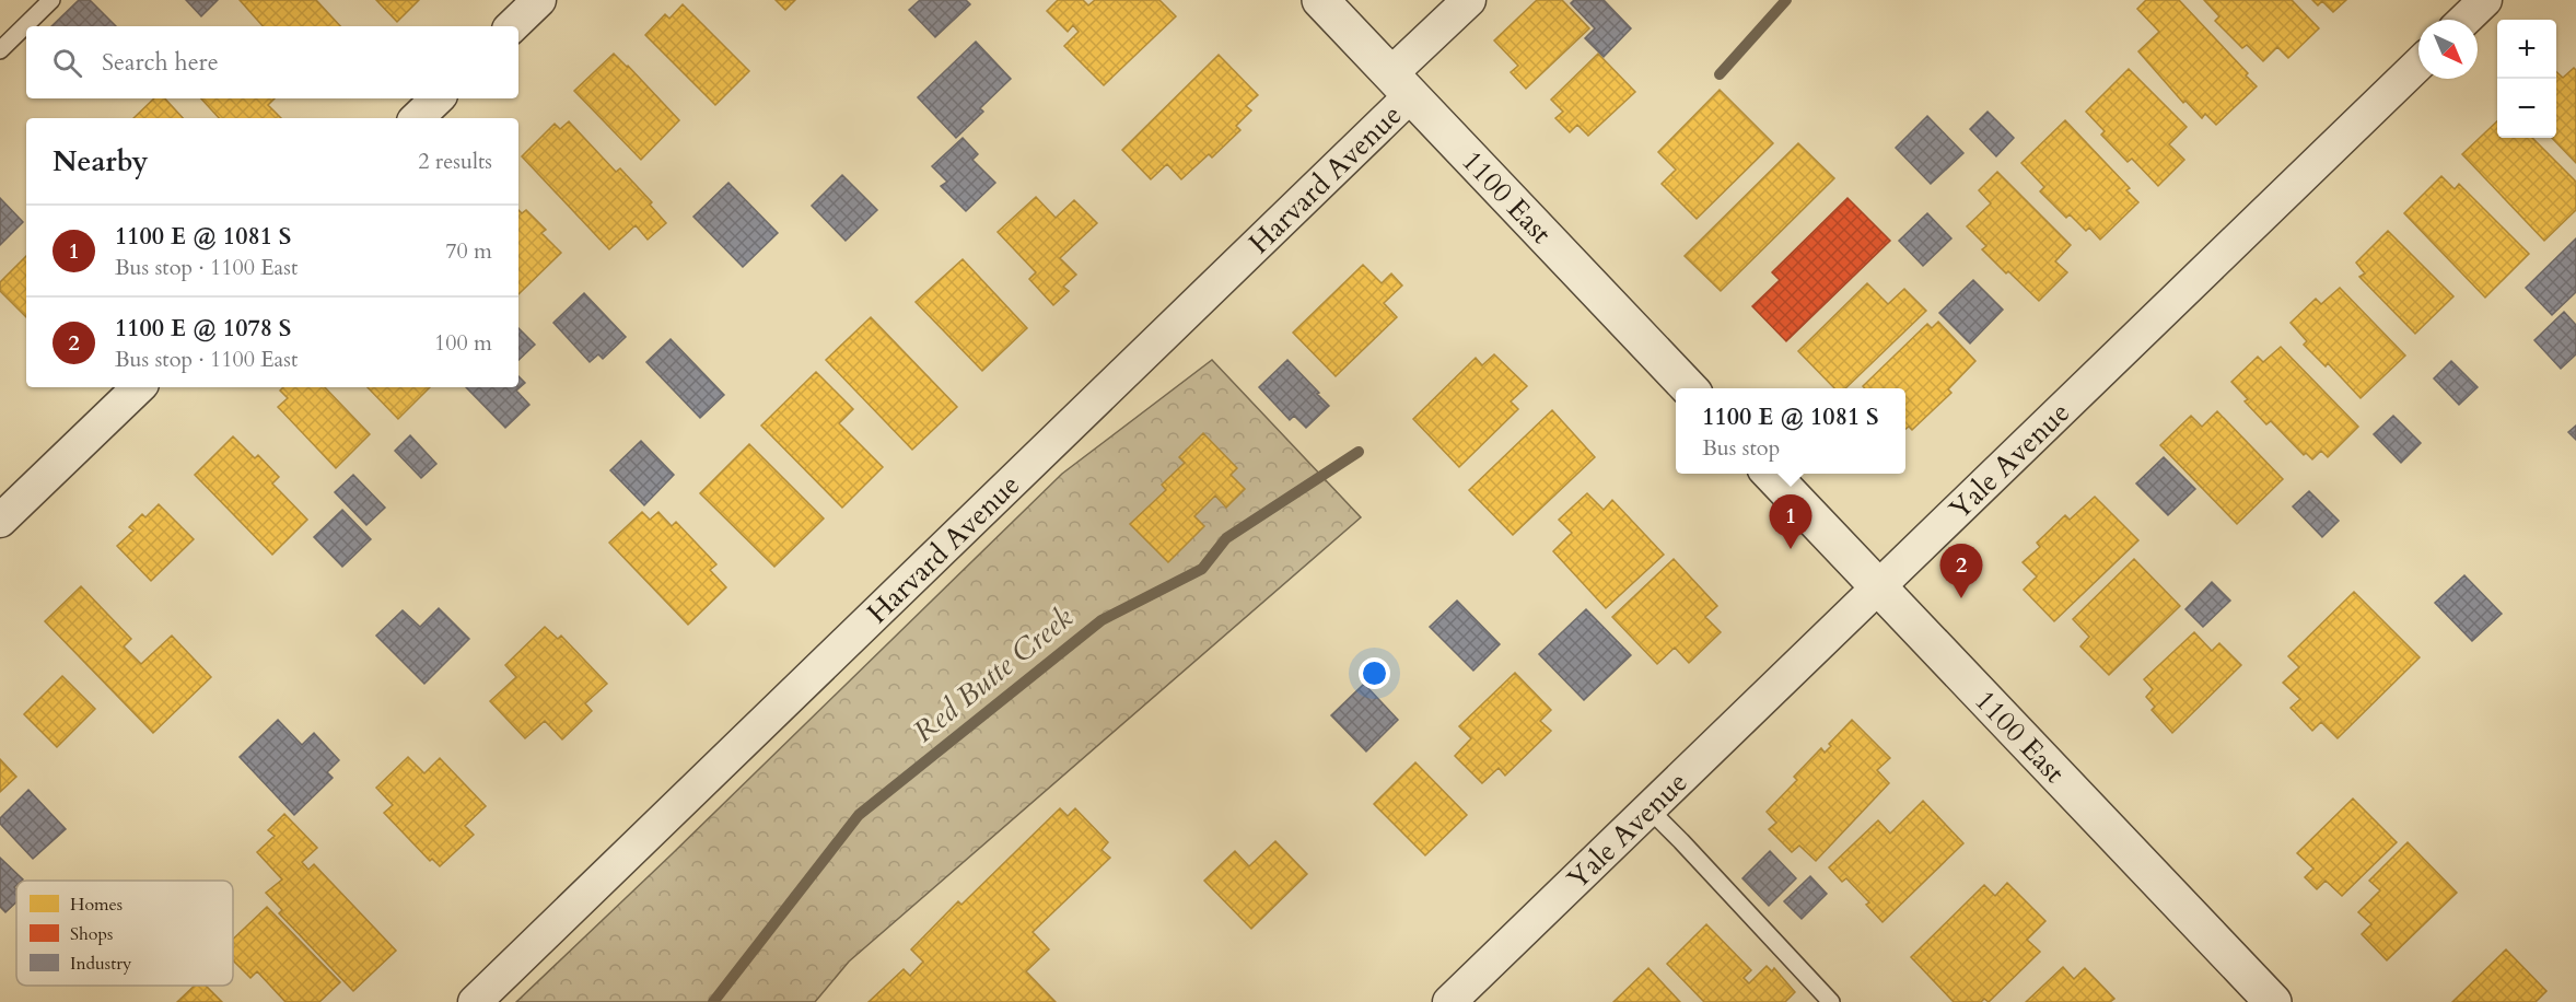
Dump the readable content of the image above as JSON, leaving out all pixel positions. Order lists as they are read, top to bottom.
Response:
{
  "streets": {
    "street": ["Harvard Avenue", "1100 East", "Yale Avenue"]
  },
  "crossings": [
    ["Harvard Avenue", "1100 East"],
    ["1100 East", "Yale Avenue"]
  ],
  "water": ["Red Butte Creek"],
  "legend": ["Homes", "Shops", "Industry"],
  "north": "bottom right",
  "page": {
    "map_buttons": ["+", "−"],
    "search": "Search here",
    "heading": ["Nearby", "2 results"],
    "list": [
      {
        "mark": "1",
        "name": "1100 E @ 1081 S",
        "note": "Bus stop · 1100 East",
        "value": "70 m"
      },
      {
        "mark": "2",
        "name": "1100 E @ 1078 S",
        "note": "Bus stop · 1100 East",
        "value": "100 m"
      }
    ],
    "popup": ["1100 E @ 1081 S", "Bus stop"],
    "pins": ["1", "2"]
  }
}
